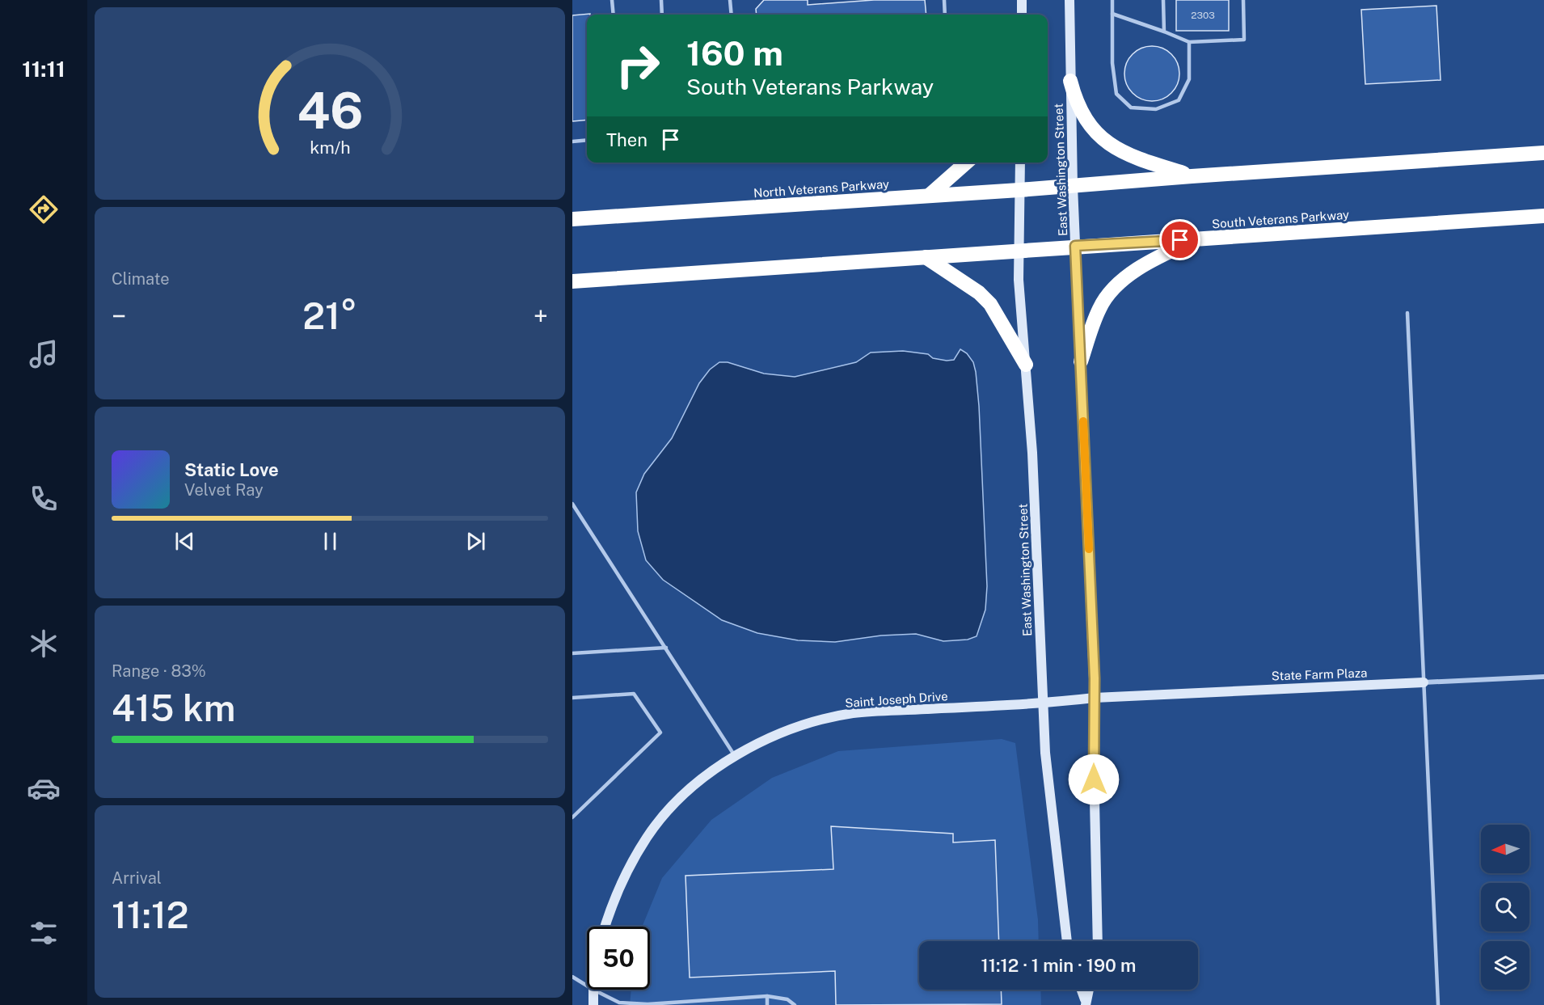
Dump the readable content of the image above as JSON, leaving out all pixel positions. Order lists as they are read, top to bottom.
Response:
{
  "streets": {
    "highway": ["North Veterans Parkway", "South Veterans Parkway"],
    "main road": ["East Washington Street", "State Farm Plaza", "Saint Joseph Drive"]
  },
  "crossings": [
    ["East Washington Street", "North Veterans Parkway"],
    ["East Washington Street", "South Veterans Parkway"],
    ["East Washington Street", "State Farm Plaza"],
    ["East Washington Street", "Saint Joseph Drive"],
    ["State Farm Plaza", "Saint Joseph Drive"]
  ],
  "house_numbers": ["2303"],
  "north": "left",
  "page": {
    "tabs": "11:11",
    "turn": ["160 m", "South Veterans Parkway"],
    "then": "Then",
    "tile": [
      "Climate",
      ["Range · 83%", "415 km"],
      ["Arrival", "11:12"]
    ],
    "heat": ["−", "21°", "+"],
    "song": ["Static Love", "Velvet Ray"],
    "limit": "50",
    "trip": "11:12 · 1 min · 190 m",
    "gauge": ["46", "km/h"]
  }
}
